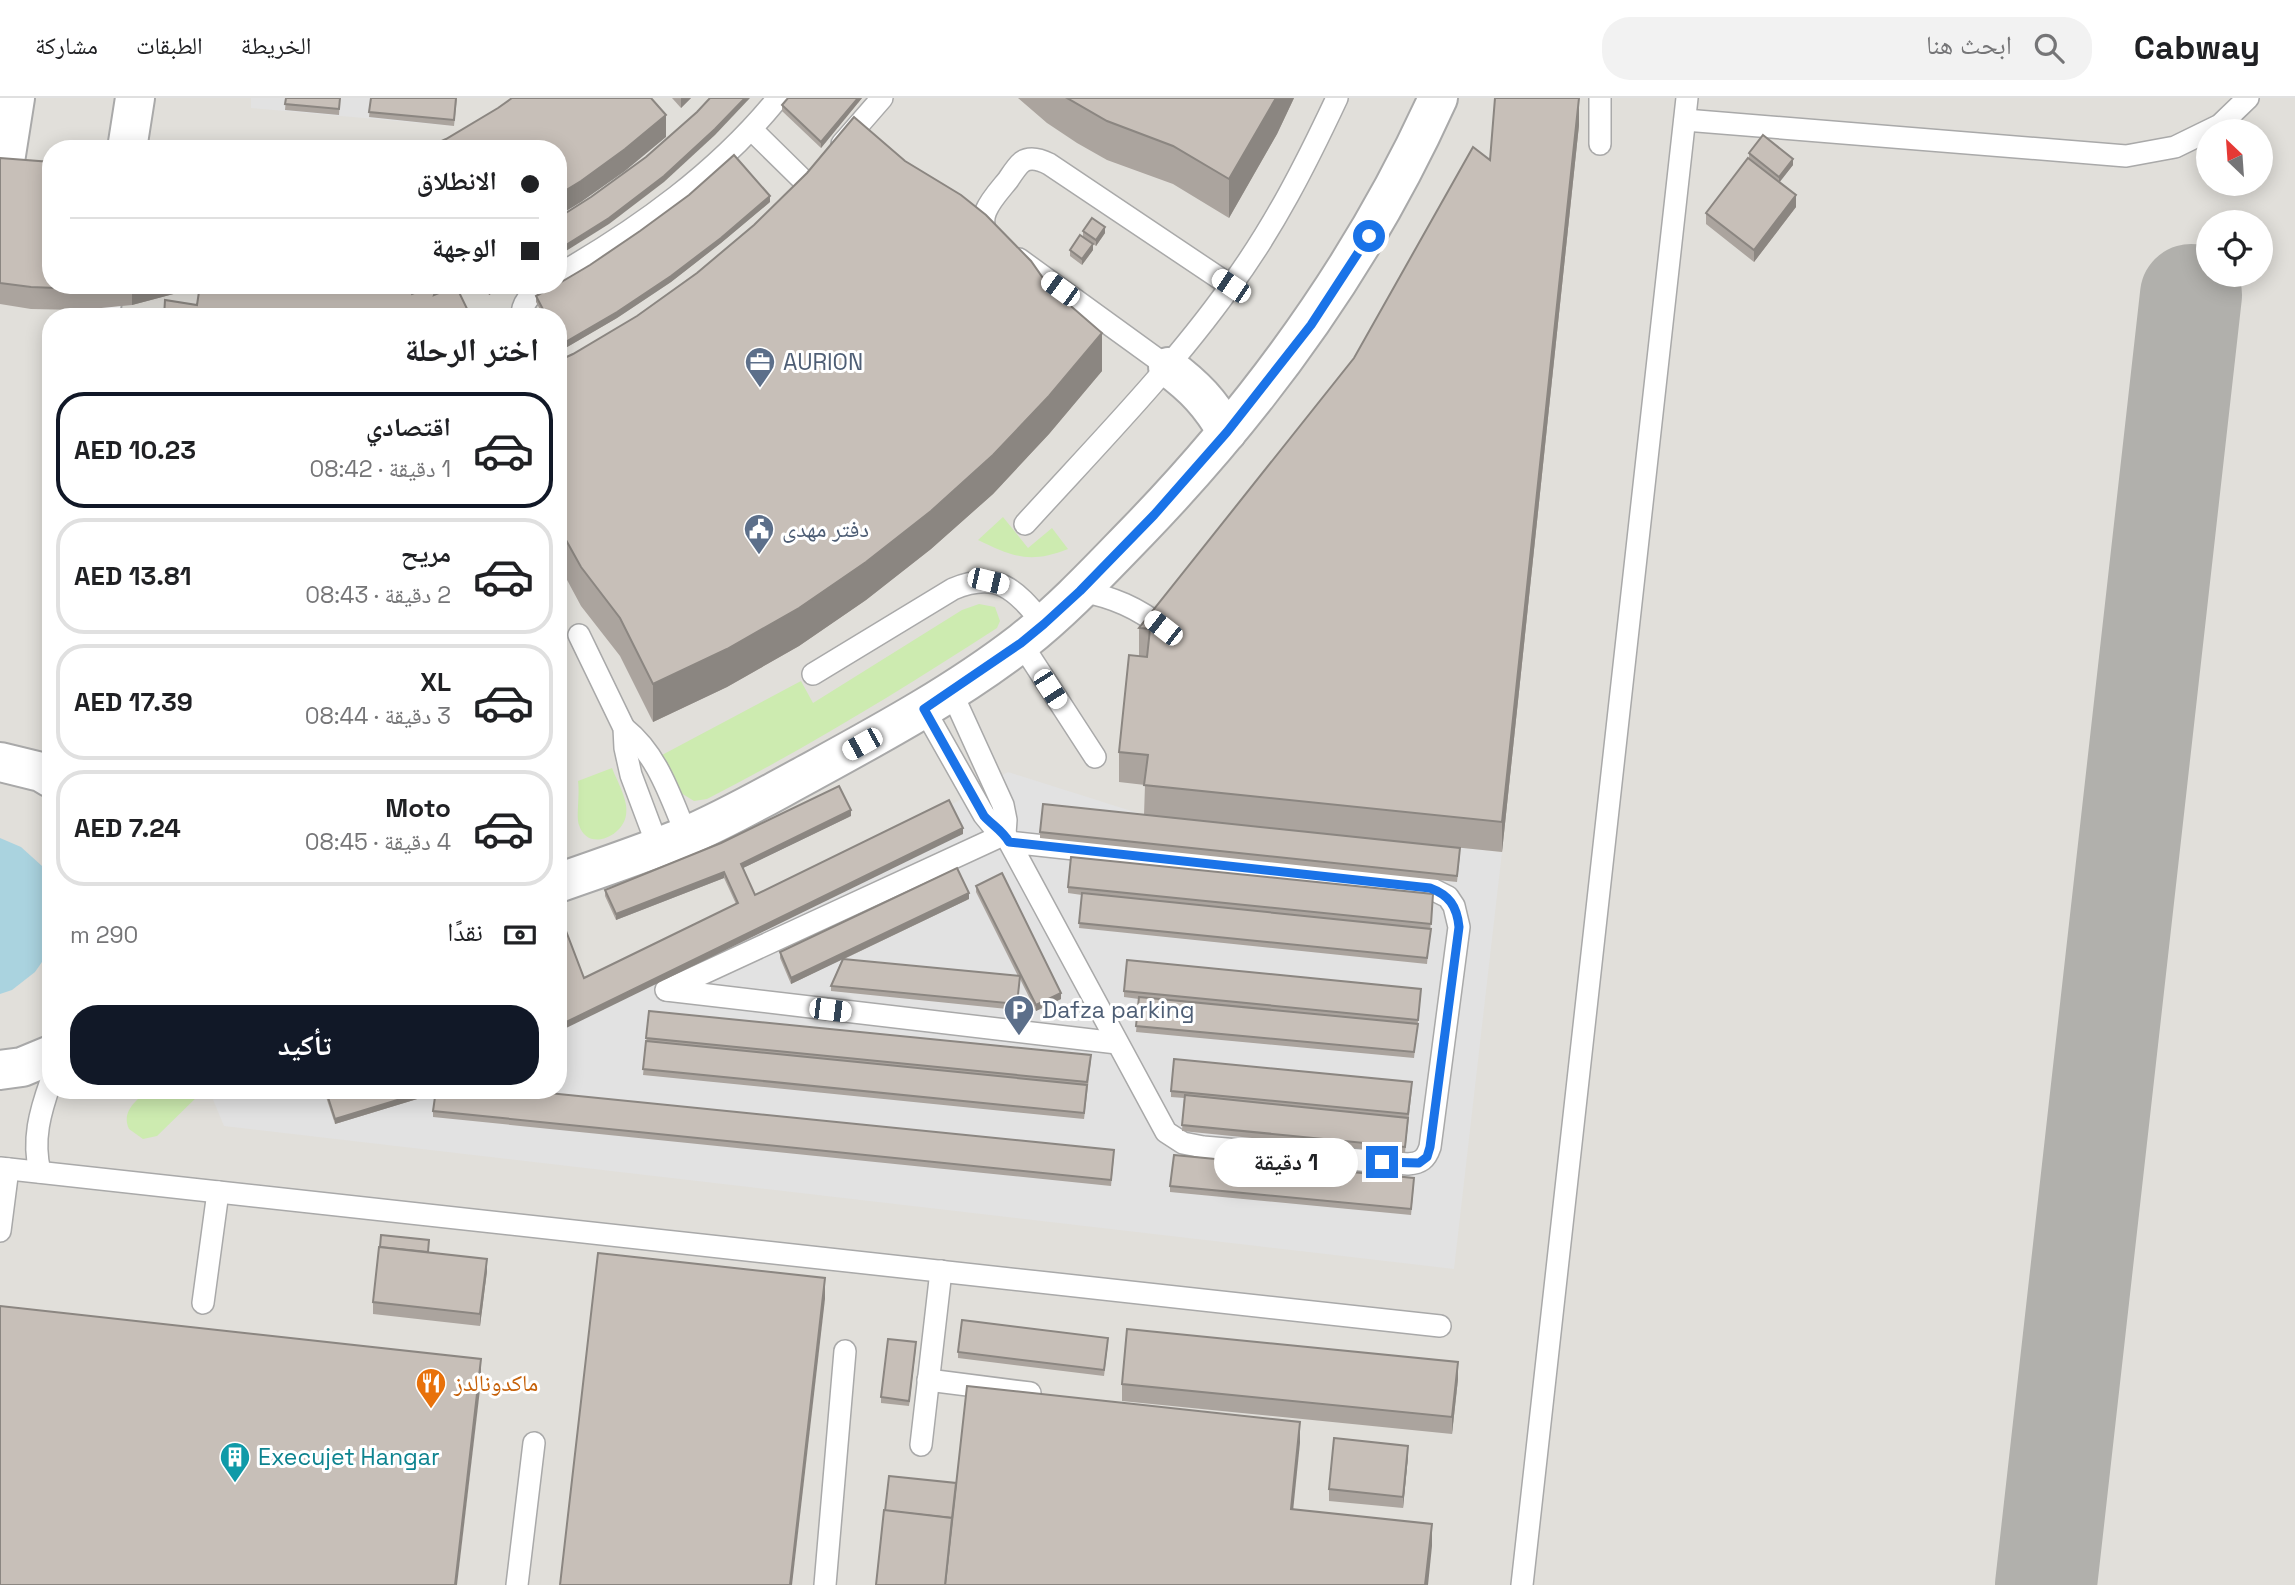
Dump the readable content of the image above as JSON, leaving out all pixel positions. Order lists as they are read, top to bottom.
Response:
{
  "places": {
    "office": ["AURION"],
    "public building": ["دفتر مهدى"],
    "parking": ["Dafza parking"],
    "restaurant": ["ماكدونالدز"],
    "building": ["Execujet Hangar"]
  },
  "north": "top left",
  "page": {
    "header": "Cabway",
    "search": "ابحث هنا",
    "nav": ["الخريطة", "الطبقات", "مشاركة"],
    "banner": ["الانطلاق", "الوجهة"],
    "heading": "اختر الرحلة",
    "list": [
      {
        "name": "اقتصادي",
        "note": "1 دقيقة · 08:42",
        "value": "AED 10.23"
      },
      {
        "name": "مريح",
        "note": "2 دقيقة · 08:43",
        "value": "AED 13.81"
      },
      {
        "name": "XL",
        "note": "3 دقيقة · 08:44",
        "value": "AED 17.39"
      },
      {
        "name": "Moto",
        "note": "4 دقيقة · 08:45",
        "value": "AED 7.24"
      }
    ],
    "pay": ["نقدًا", "290 m"],
    "buttons": "تأكيد",
    "bubble": "1 دقيقة"
  }
}
